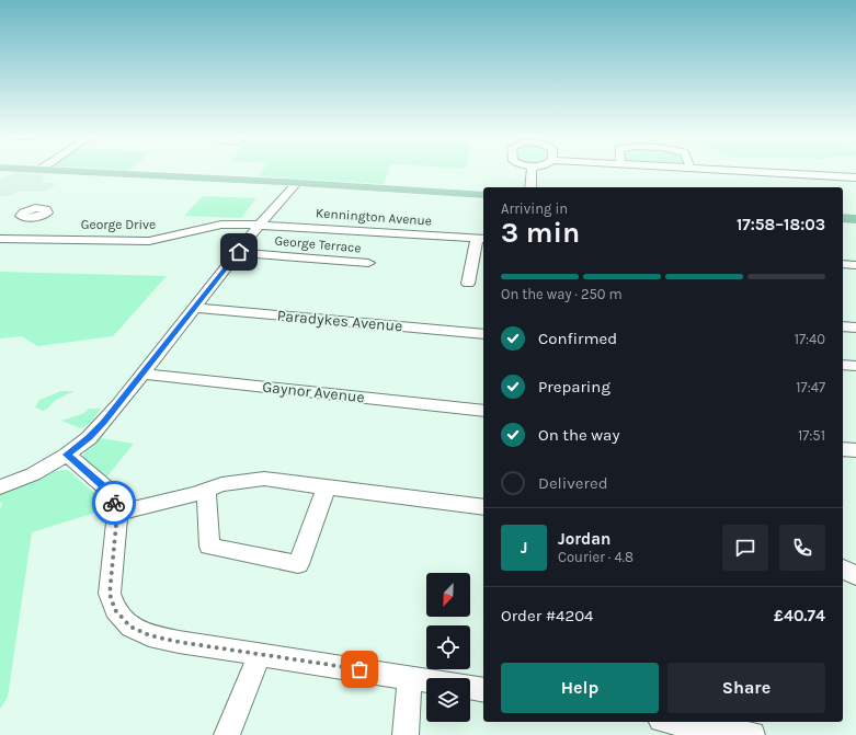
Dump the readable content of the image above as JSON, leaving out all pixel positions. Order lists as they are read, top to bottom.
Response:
{
  "streets": {
    "street": [
      "Kennington Avenue",
      "George Drive",
      "George Terrace",
      "Paradykes Avenue",
      "Gaynor Avenue"
    ]
  },
  "crossings": [
    ["Kennington Avenue", "George Drive"]
  ],
  "north": "bottom left",
  "page": {
    "heading": ["3 min", "Arriving in", "17:58–18:03"],
    "panel": [
      "Jordan",
      "Courier · 4.8",
      "Order #4204",
      "£40.74"
    ],
    "bar": "On the way · 250 m",
    "list": [
      ["Confirmed", "17:40"],
      ["Preparing", "17:47"],
      ["On the way", "17:51"],
      "Delivered"
    ],
    "round": "J",
    "buttons": ["Help", "Share"]
  }
}
